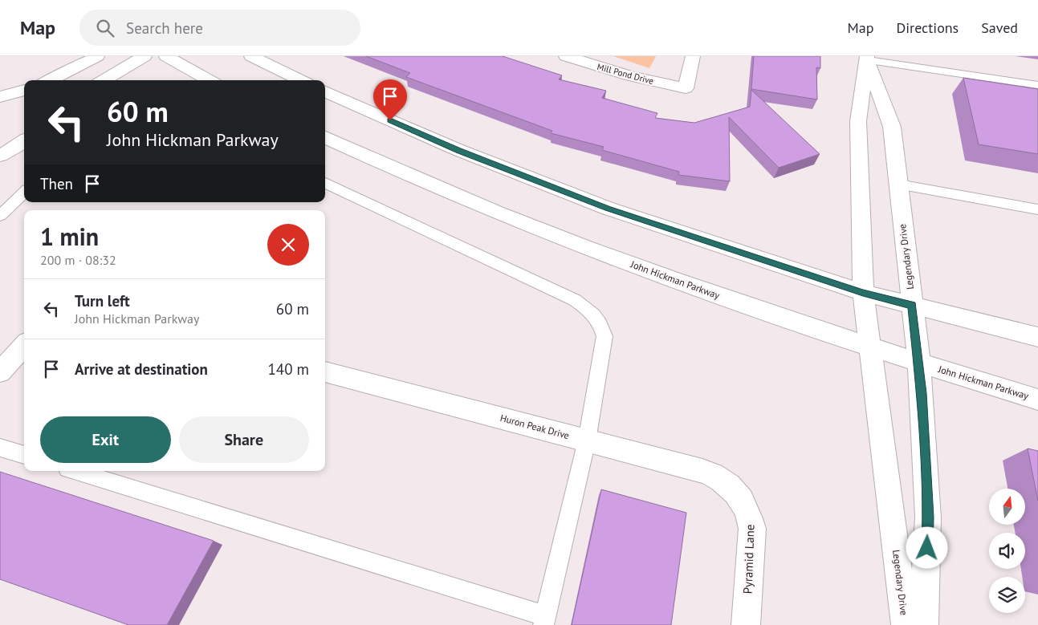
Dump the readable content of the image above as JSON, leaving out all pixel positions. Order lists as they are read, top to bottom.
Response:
{
  "streets": {
    "street": [
      "Mill Pond Drive",
      "Legendary Drive",
      "John Hickman Parkway",
      "Huron Peak Drive",
      "Pyramid Lane"
    ]
  },
  "crossings": [
    ["Legendary Drive", "John Hickman Parkway"],
    ["Huron Peak Drive", "Pyramid Lane"]
  ],
  "north": "top",
  "page": {
    "header": "Map",
    "search": "Search here",
    "nav": ["Map", "Directions", "Saved"],
    "turn": ["60 m", "John Hickman Parkway"],
    "then": "Then",
    "heading": ["1 min", "200 m · 08:32"],
    "list": [
      {
        "name": "Turn left",
        "note": "John Hickman Parkway",
        "value": "60 m"
      },
      {
        "name": "Arrive at destination",
        "value": "140 m"
      }
    ],
    "buttons": ["Exit", "Share"]
  }
}
